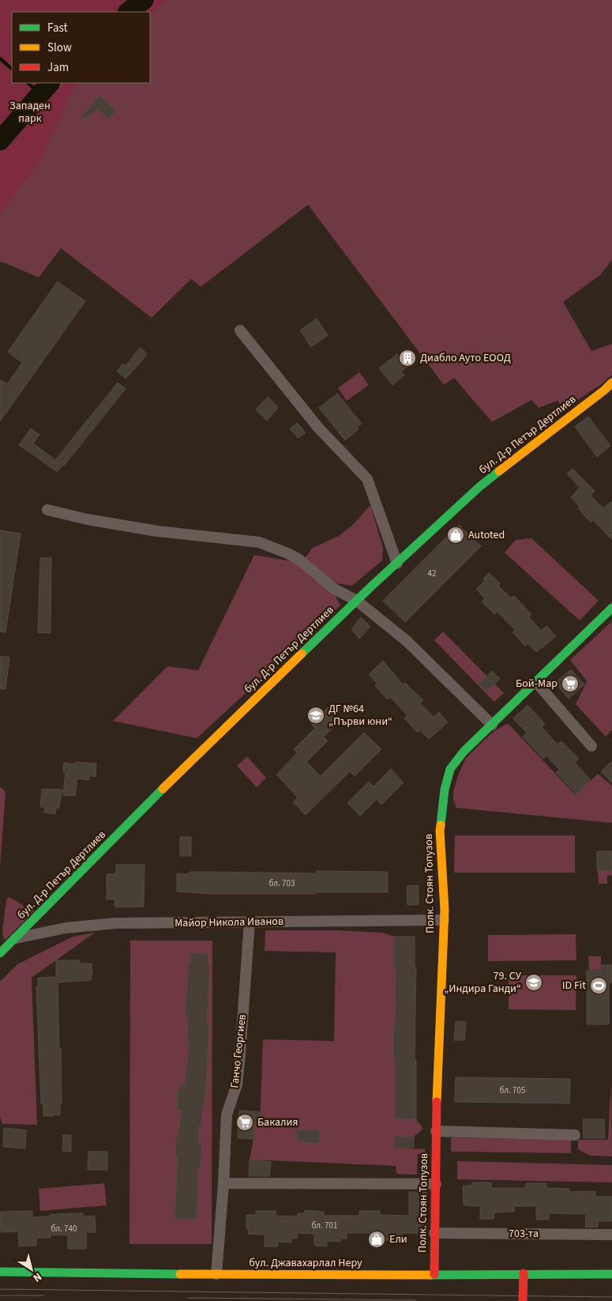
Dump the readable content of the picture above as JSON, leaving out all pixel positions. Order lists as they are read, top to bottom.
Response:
{
  "streets": {
    "street": [
      "бул. Д-р Петър Дертлиев",
      "Полк. Стоян Топузов",
      "Майор Никола Иванов",
      "Ганчо Георгиев",
      "703-та",
      "бул. Джавахарлал Неру"
    ]
  },
  "crossings": [
    ["бул. Д-р Петър Дертлиев", "Майор Никола Иванов"],
    ["Полк. Стоян Топузов", "Майор Никола Иванов"],
    ["Полк. Стоян Топузов", "703-та"],
    ["Полк. Стоян Топузов", "бул. Джавахарлал Неру"],
    ["Майор Никола Иванов", "Ганчо Георгиев"],
    ["Ганчо Георгиев", "бул. Джавахарлал Неру"]
  ],
  "parks": ["Западен парк"],
  "places": {
    "building": ["Диабло Ауто ЕООД"],
    "shop": ["Autoted", "Ели"],
    "supermarket": ["Бой-Мар", "Бакалия"],
    "school or university": ["ДГ №64 „Първи юни“", "79. СУ „Индира Ганди“"],
    "sports": ["ID Fit"]
  },
  "house_numbers": [
    "42",
    "бл. 703",
    "бл. 705",
    "бл. 701",
    "бл. 740"
  ],
  "legend": ["Fast", "Slow", "Jam"],
  "north": "bottom right"
}
